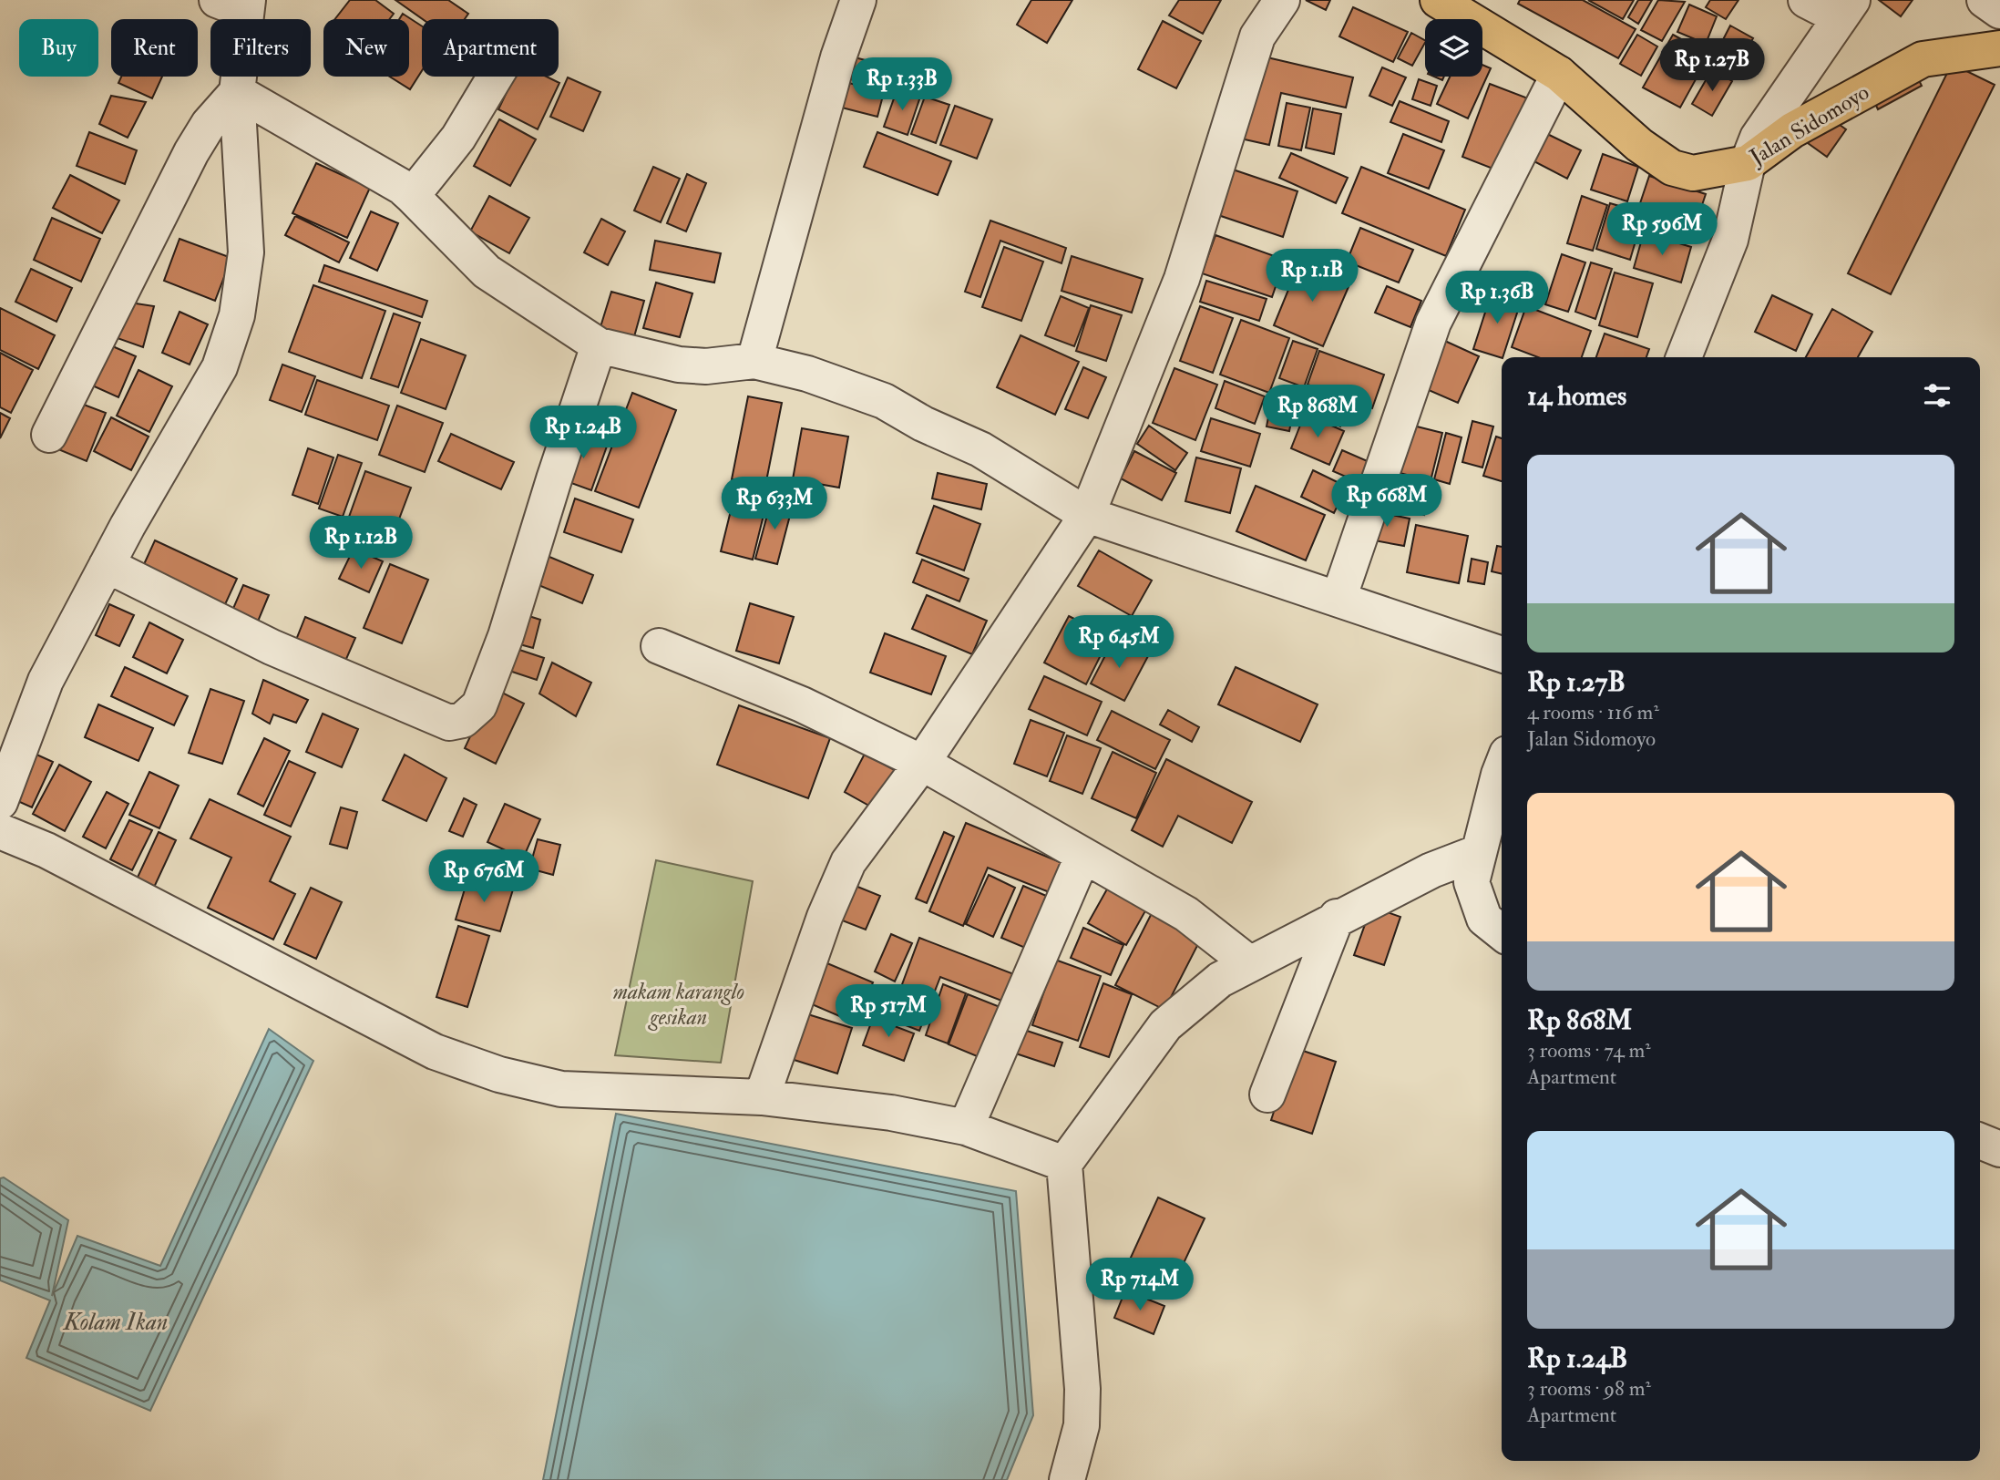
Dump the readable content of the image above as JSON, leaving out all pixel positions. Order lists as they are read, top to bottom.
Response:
{
  "streets": {
    "main road": ["Jalan Sidomoyo"]
  },
  "water": ["Kolam Ikan"],
  "parks": ["makam karanglo gesikan"],
  "page": {
    "chip": [
      "Buy",
      "Rent",
      "Filters",
      "New",
      "Apartment"
    ],
    "price": [
      "Rp 1.27B",
      "Rp 1.33B",
      "Rp 596M",
      "Rp 1.1B",
      "Rp 1.36B",
      "Rp 868M",
      "Rp 1.24B",
      "Rp 668M",
      "Rp 633M",
      "Rp 1.12B",
      "Rp 645M",
      "Rp 676M",
      "Rp 517M",
      "Rp 714M"
    ],
    "heading": "14 homes",
    "list": [
      {
        "name": "Rp 1.27B",
        "note": "4 rooms · 116 m² · Jalan Sidomoyo"
      },
      {
        "name": "Rp 868M",
        "note": "3 rooms · 74 m² · Apartment"
      },
      {
        "name": "Rp 1.24B",
        "note": "3 rooms · 98 m² · Apartment"
      }
    ]
  }
}
